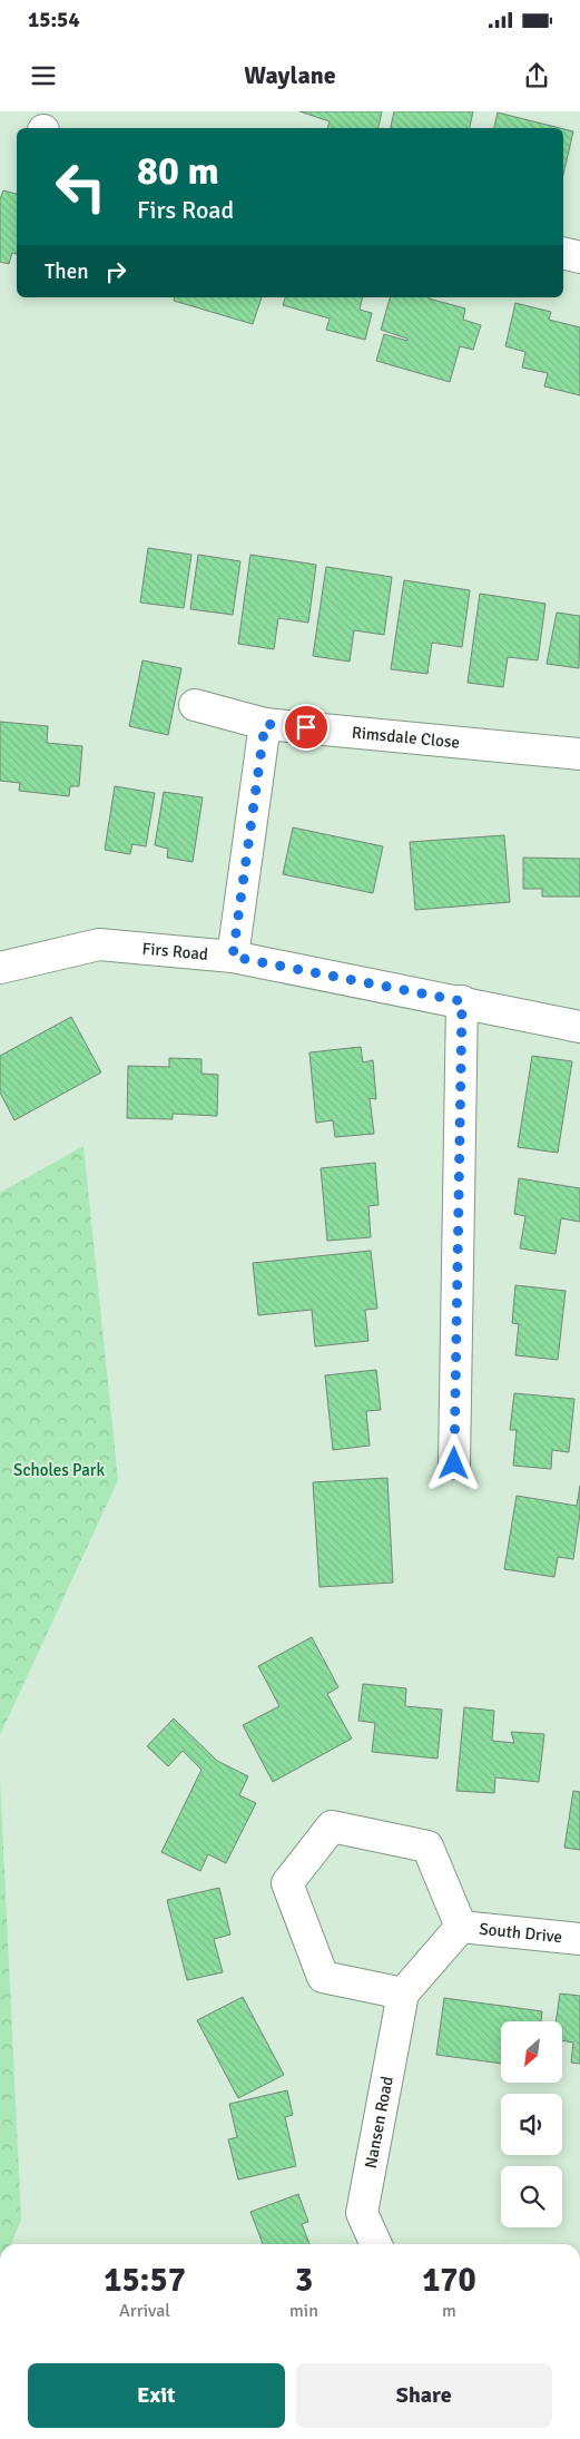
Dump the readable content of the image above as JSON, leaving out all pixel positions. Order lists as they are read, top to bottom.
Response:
{
  "streets": {
    "street": [
      "Rimsdale Close",
      "Firs Road",
      "South Drive",
      "Nansen Road"
    ]
  },
  "crossings": [
    ["South Drive", "Nansen Road"]
  ],
  "parks": ["Scholes Park"],
  "north": "bottom left",
  "page": {
    "status": "15:54",
    "header": "Waylane",
    "turn": ["80 m", "Firs Road"],
    "then": "Then",
    "eta": [
      "15:57",
      "Arrival",
      "3",
      "min",
      "170",
      "m"
    ],
    "buttons": ["Exit", "Share"]
  }
}
